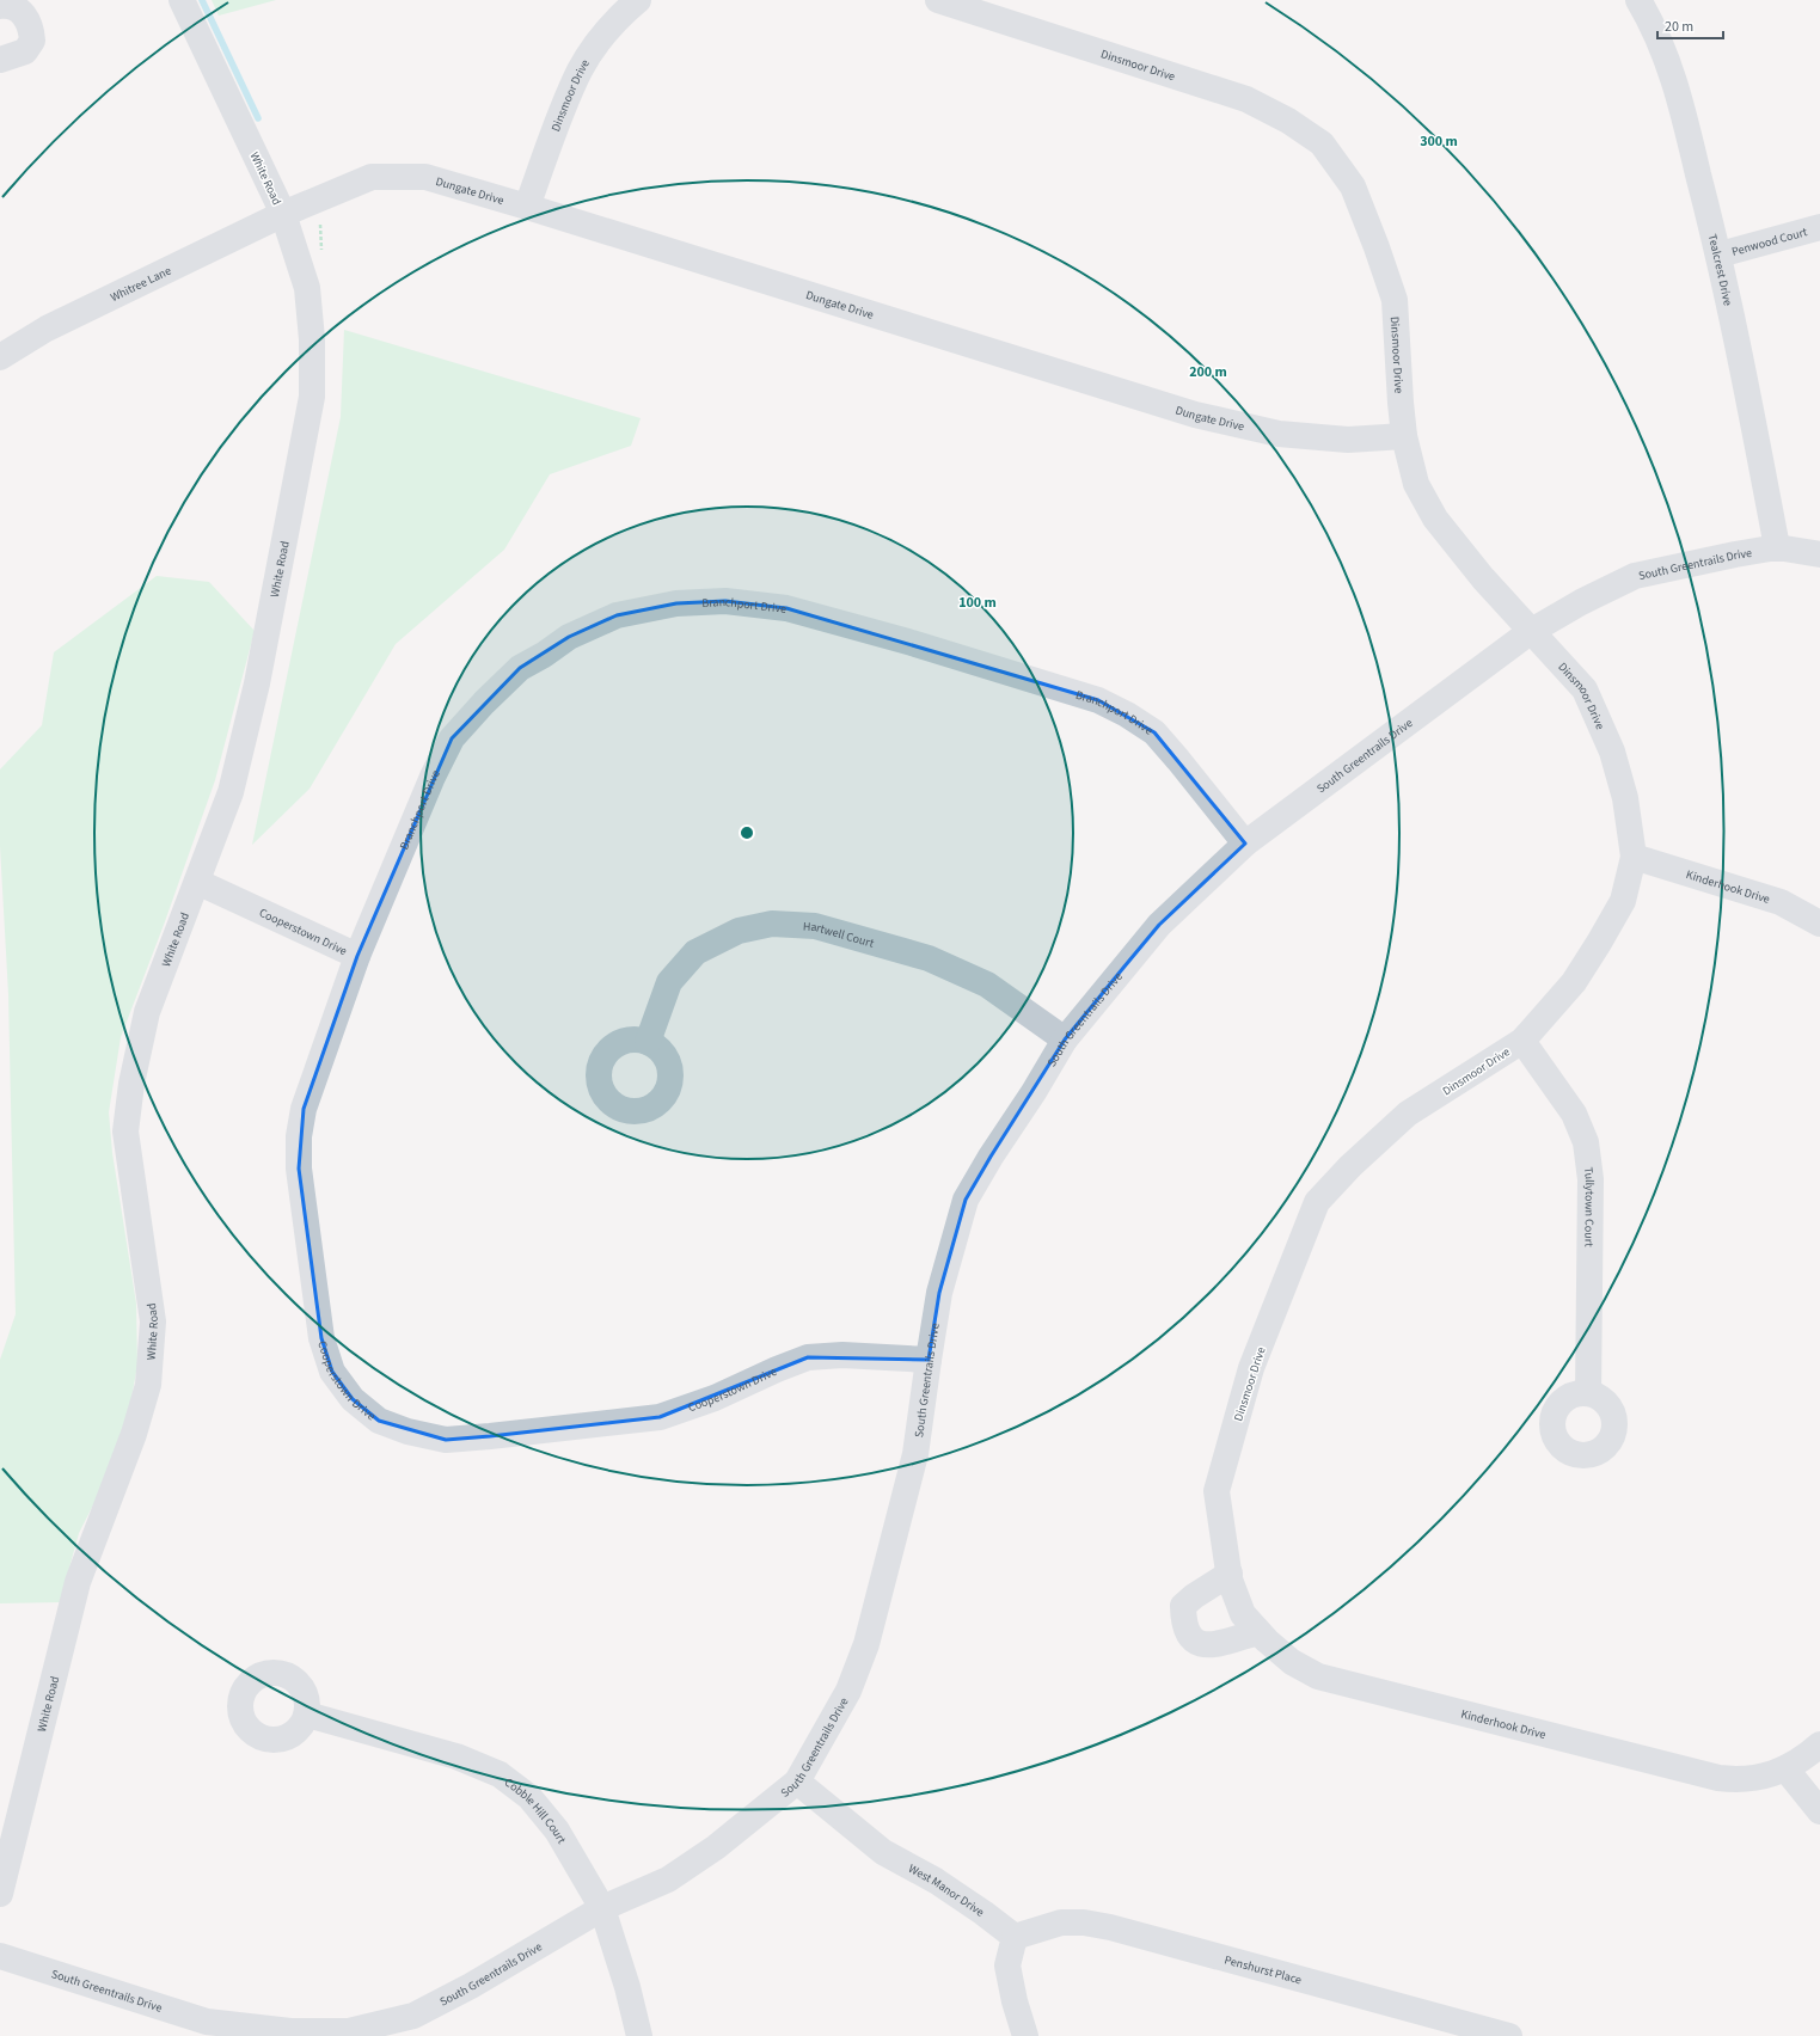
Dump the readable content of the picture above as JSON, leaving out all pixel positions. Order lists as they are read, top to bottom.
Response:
{
  "streets": {
    "street": [
      "Dinsmoor Drive",
      "White Road",
      "Dungate Drive",
      "Penwood Court",
      "Tealcrest Drive",
      "Whitree Lane",
      "South Greentrails Drive",
      "Branchport Drive",
      "Kinderhook Drive",
      "Cooperstown Drive",
      "Hartwell Court",
      "Tullytown Court",
      "Cobble Hill Court",
      "West Manor Drive",
      "Penshurst Place"
    ]
  },
  "crossings": [
    ["Dinsmoor Drive", "Dungate Drive"],
    ["Dinsmoor Drive", "South Greentrails Drive"],
    ["Dinsmoor Drive", "Kinderhook Drive"],
    ["Dinsmoor Drive", "Tullytown Court"],
    ["White Road", "Dungate Drive"],
    ["White Road", "Whitree Lane"],
    ["White Road", "Cooperstown Drive"],
    ["Dungate Drive", "Whitree Lane"],
    ["Penwood Court", "Tealcrest Drive"],
    ["Tealcrest Drive", "South Greentrails Drive"],
    ["South Greentrails Drive", "Branchport Drive"],
    ["South Greentrails Drive", "Cooperstown Drive"],
    ["South Greentrails Drive", "Hartwell Court"],
    ["South Greentrails Drive", "Cobble Hill Court"],
    ["South Greentrails Drive", "West Manor Drive"],
    ["Branchport Drive", "Cooperstown Drive"],
    ["West Manor Drive", "Penshurst Place"]
  ],
  "scale_bar": "20 m",
  "rings": ["300 m", "200 m", "100 m"]
}
